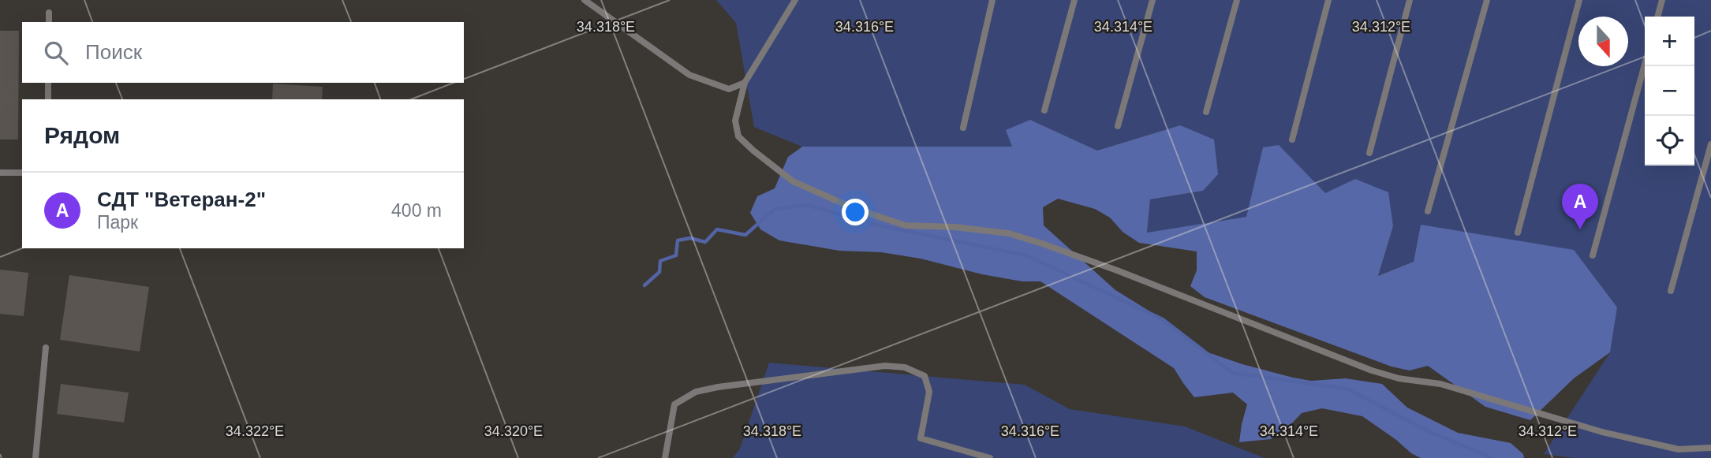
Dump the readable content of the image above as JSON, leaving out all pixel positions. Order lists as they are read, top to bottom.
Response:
{
  "north": "bottom",
  "page": {
    "map_buttons": ["+", "−"],
    "search": "Поиск",
    "heading": "Рядом",
    "list": [
      {
        "mark": "A",
        "name": "СДТ \"Ветеран-2\"",
        "note": "Парк",
        "value": "400 m"
      }
    ],
    "pins": "A"
  },
  "coordinates": [
    "34.316°E",
    "34.318°E",
    "34.314°E",
    "34.312°E",
    "34.322°E",
    "34.320°E"
  ]
}
